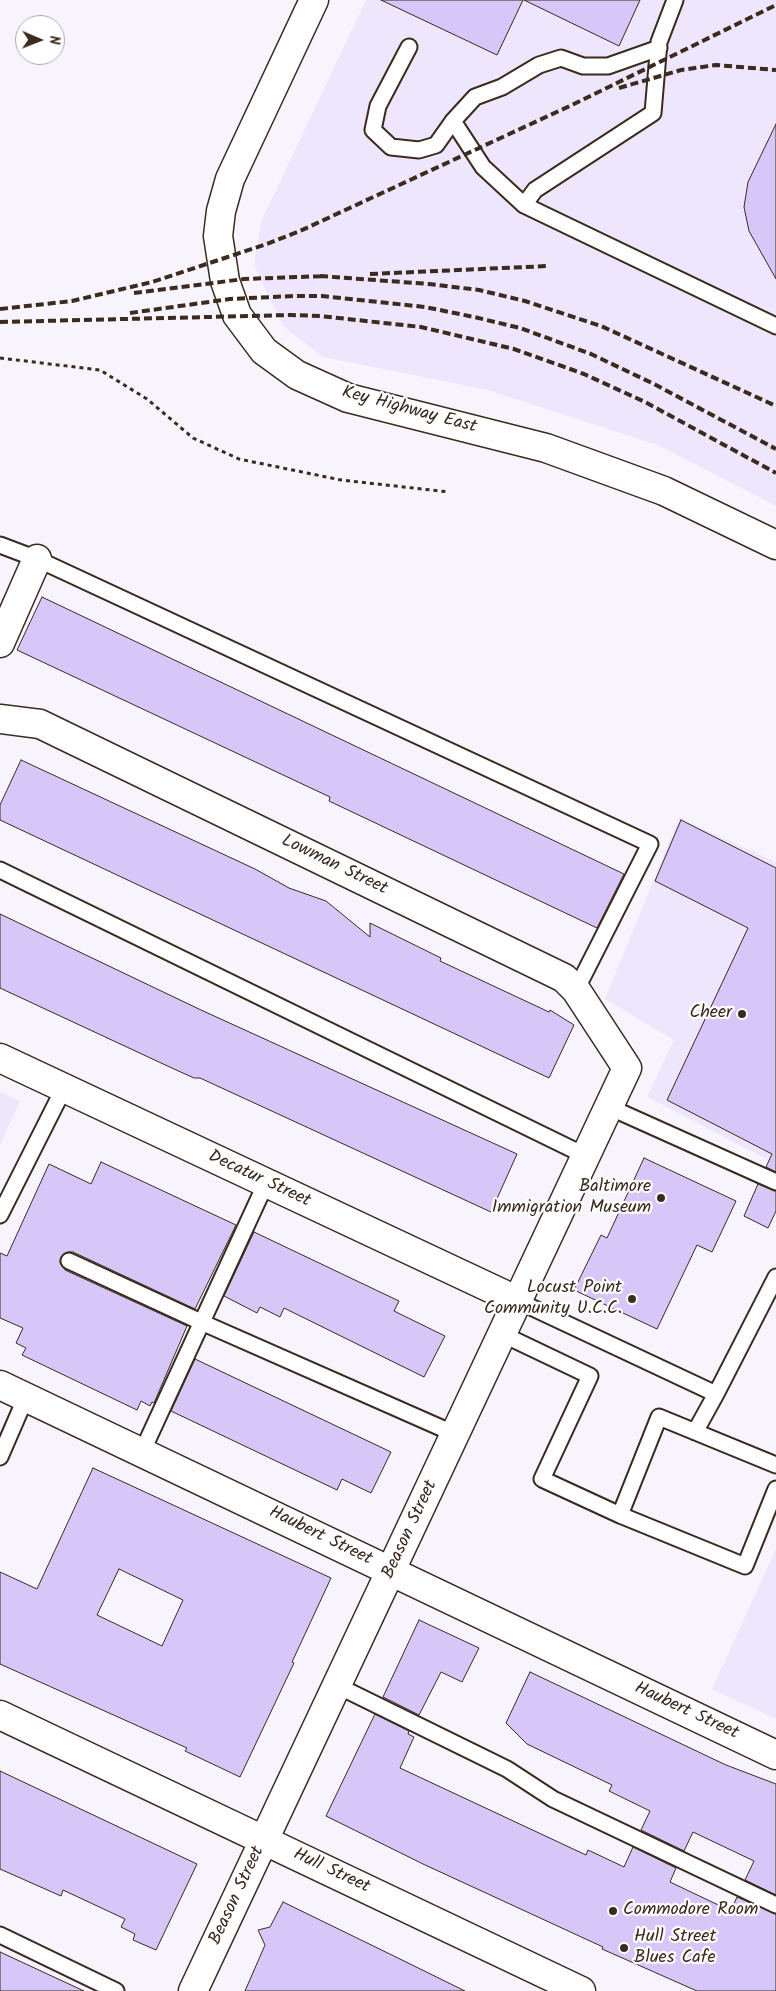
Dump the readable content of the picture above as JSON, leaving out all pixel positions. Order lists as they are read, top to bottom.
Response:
{
  "streets": {
    "street": [
      "Key Highway East",
      "Lowman Street",
      "Decatur Street",
      "Beason Street",
      "Haubert Street",
      "Hull Street"
    ]
  },
  "crossings": [
    ["Lowman Street", "Beason Street"],
    ["Decatur Street", "Beason Street"],
    ["Beason Street", "Haubert Street"],
    ["Beason Street", "Hull Street"]
  ],
  "places": [
    "Cheer",
    "Baltimore Immigration Museum",
    "Locust Point Community U.C.C.",
    "Commodore Room",
    "Hull Street Blues Cafe"
  ],
  "north": "right"
}
